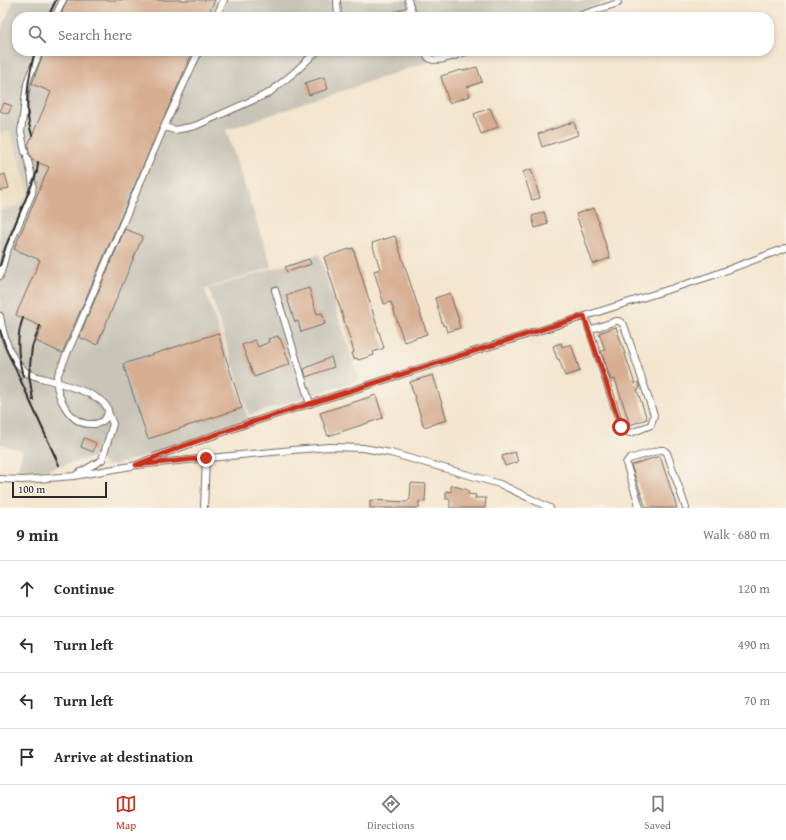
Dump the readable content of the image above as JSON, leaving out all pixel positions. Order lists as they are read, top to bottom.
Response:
{
  "scale_bar": "100 m",
  "page": {
    "search": "Search here",
    "scale": "100 m",
    "heading": ["9 min", "Walk · 680 m"],
    "list": [
      ["Continue", "120 m"],
      ["Turn left", "490 m"],
      ["Turn left", "70 m"],
      "Arrive at destination"
    ],
    "nav": ["Map", "Directions", "Saved"]
  }
}
